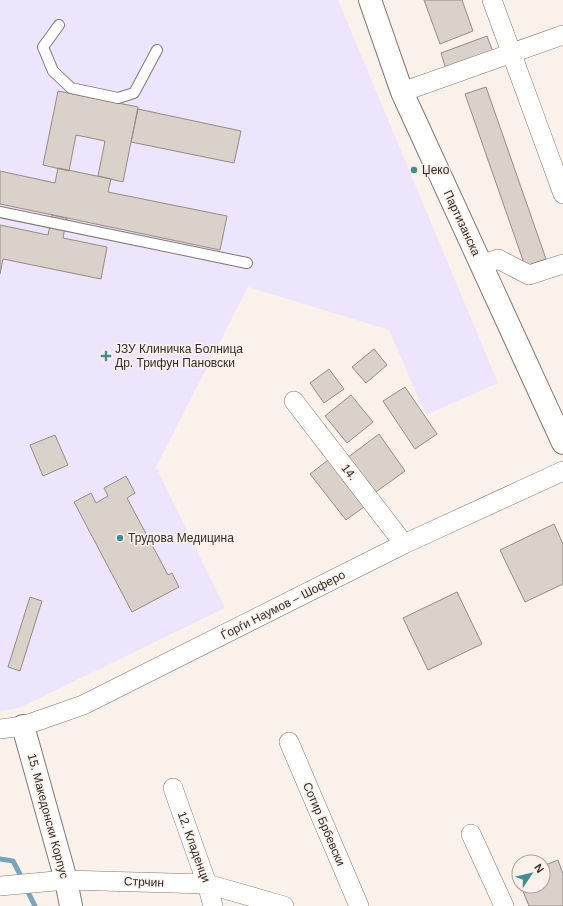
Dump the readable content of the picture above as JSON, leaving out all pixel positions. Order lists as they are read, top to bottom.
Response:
{
  "streets": {
    "street": [
      "Партизанска",
      "14.",
      "Ѓорѓи Наумов – Шоферо",
      "15. Македонски Корпус",
      "Сотир Брбевски",
      "12. Кладенци",
      "Стрчин"
    ]
  },
  "crossings": [
    ["14.", "Ѓорѓи Наумов – Шоферо"],
    ["Ѓорѓи Наумов – Шоферо", "15. Македонски Корпус"],
    ["15. Македонски Корпус", "Стрчин"],
    ["12. Кладенци", "Стрчин"]
  ],
  "places": {
    "other": ["Џеко", "Трудова Медицина"],
    "health": ["ЈЗУ Клиничка Болница Др. Трифун Пановски"]
  },
  "north": "top right"
}
